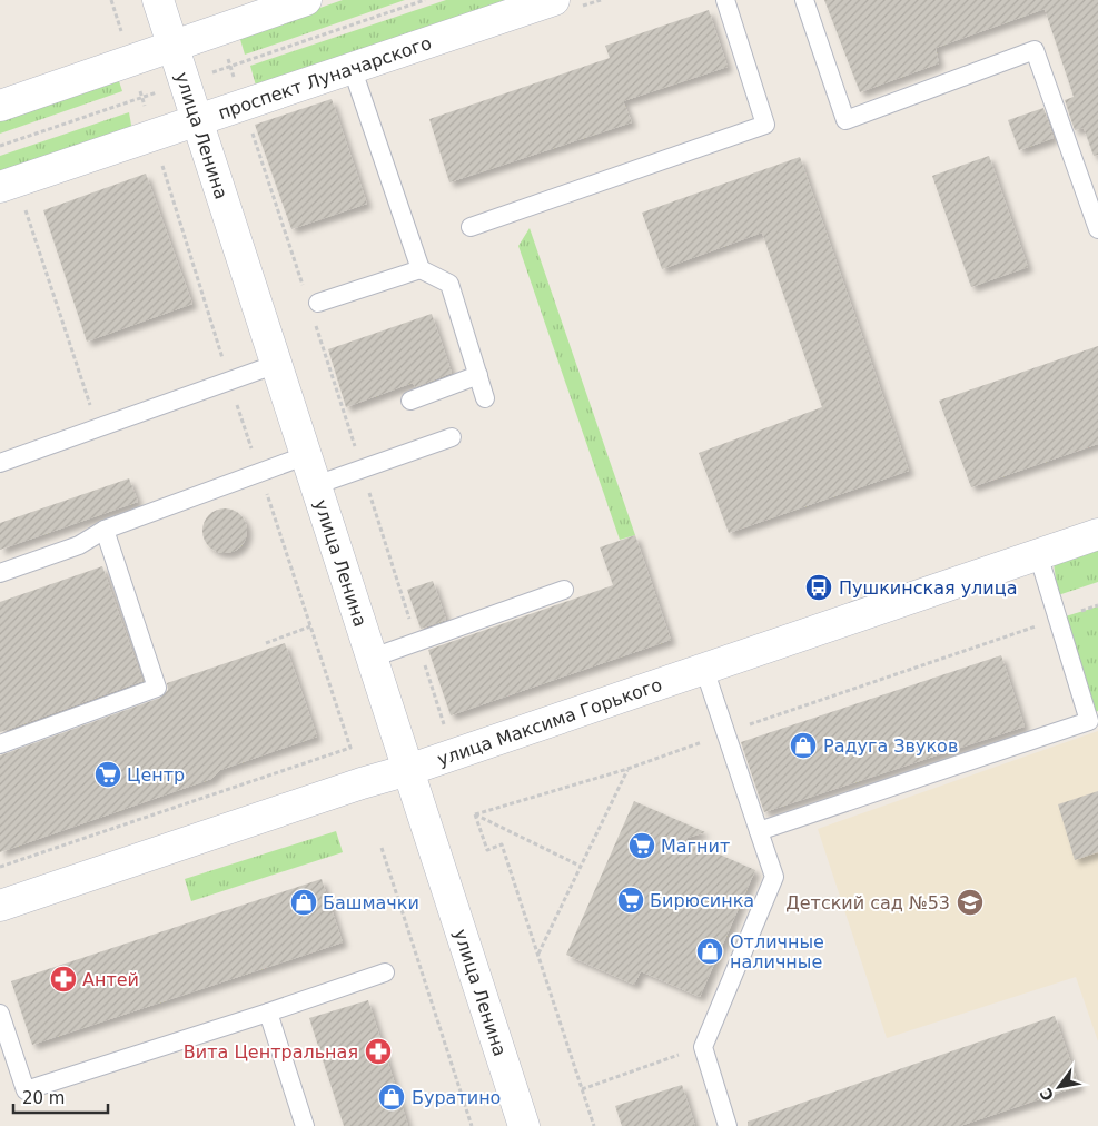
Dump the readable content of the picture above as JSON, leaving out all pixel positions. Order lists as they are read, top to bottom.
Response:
{
  "streets": {
    "street": ["проспект Луначарского", "улица Ленина", "улица Максима Горького"]
  },
  "crossings": [
    ["проспект Луначарского", "улица Ленина"],
    ["улица Ленина", "улица Максима Горького"]
  ],
  "places": {
    "bus stop": ["Пушкинская улица"],
    "shop": [
      "Радуга Звуков",
      "Башмачки",
      "Отличные наличные",
      "Буратино"
    ],
    "supermarket": ["Центр", "Магнит", "Бирюсинка"],
    "school or university": ["Детский сад №53"],
    "pharmacy": ["Антей", "Вита Центральная"]
  },
  "scale_bar": "20 m",
  "north": "bottom left"
}
